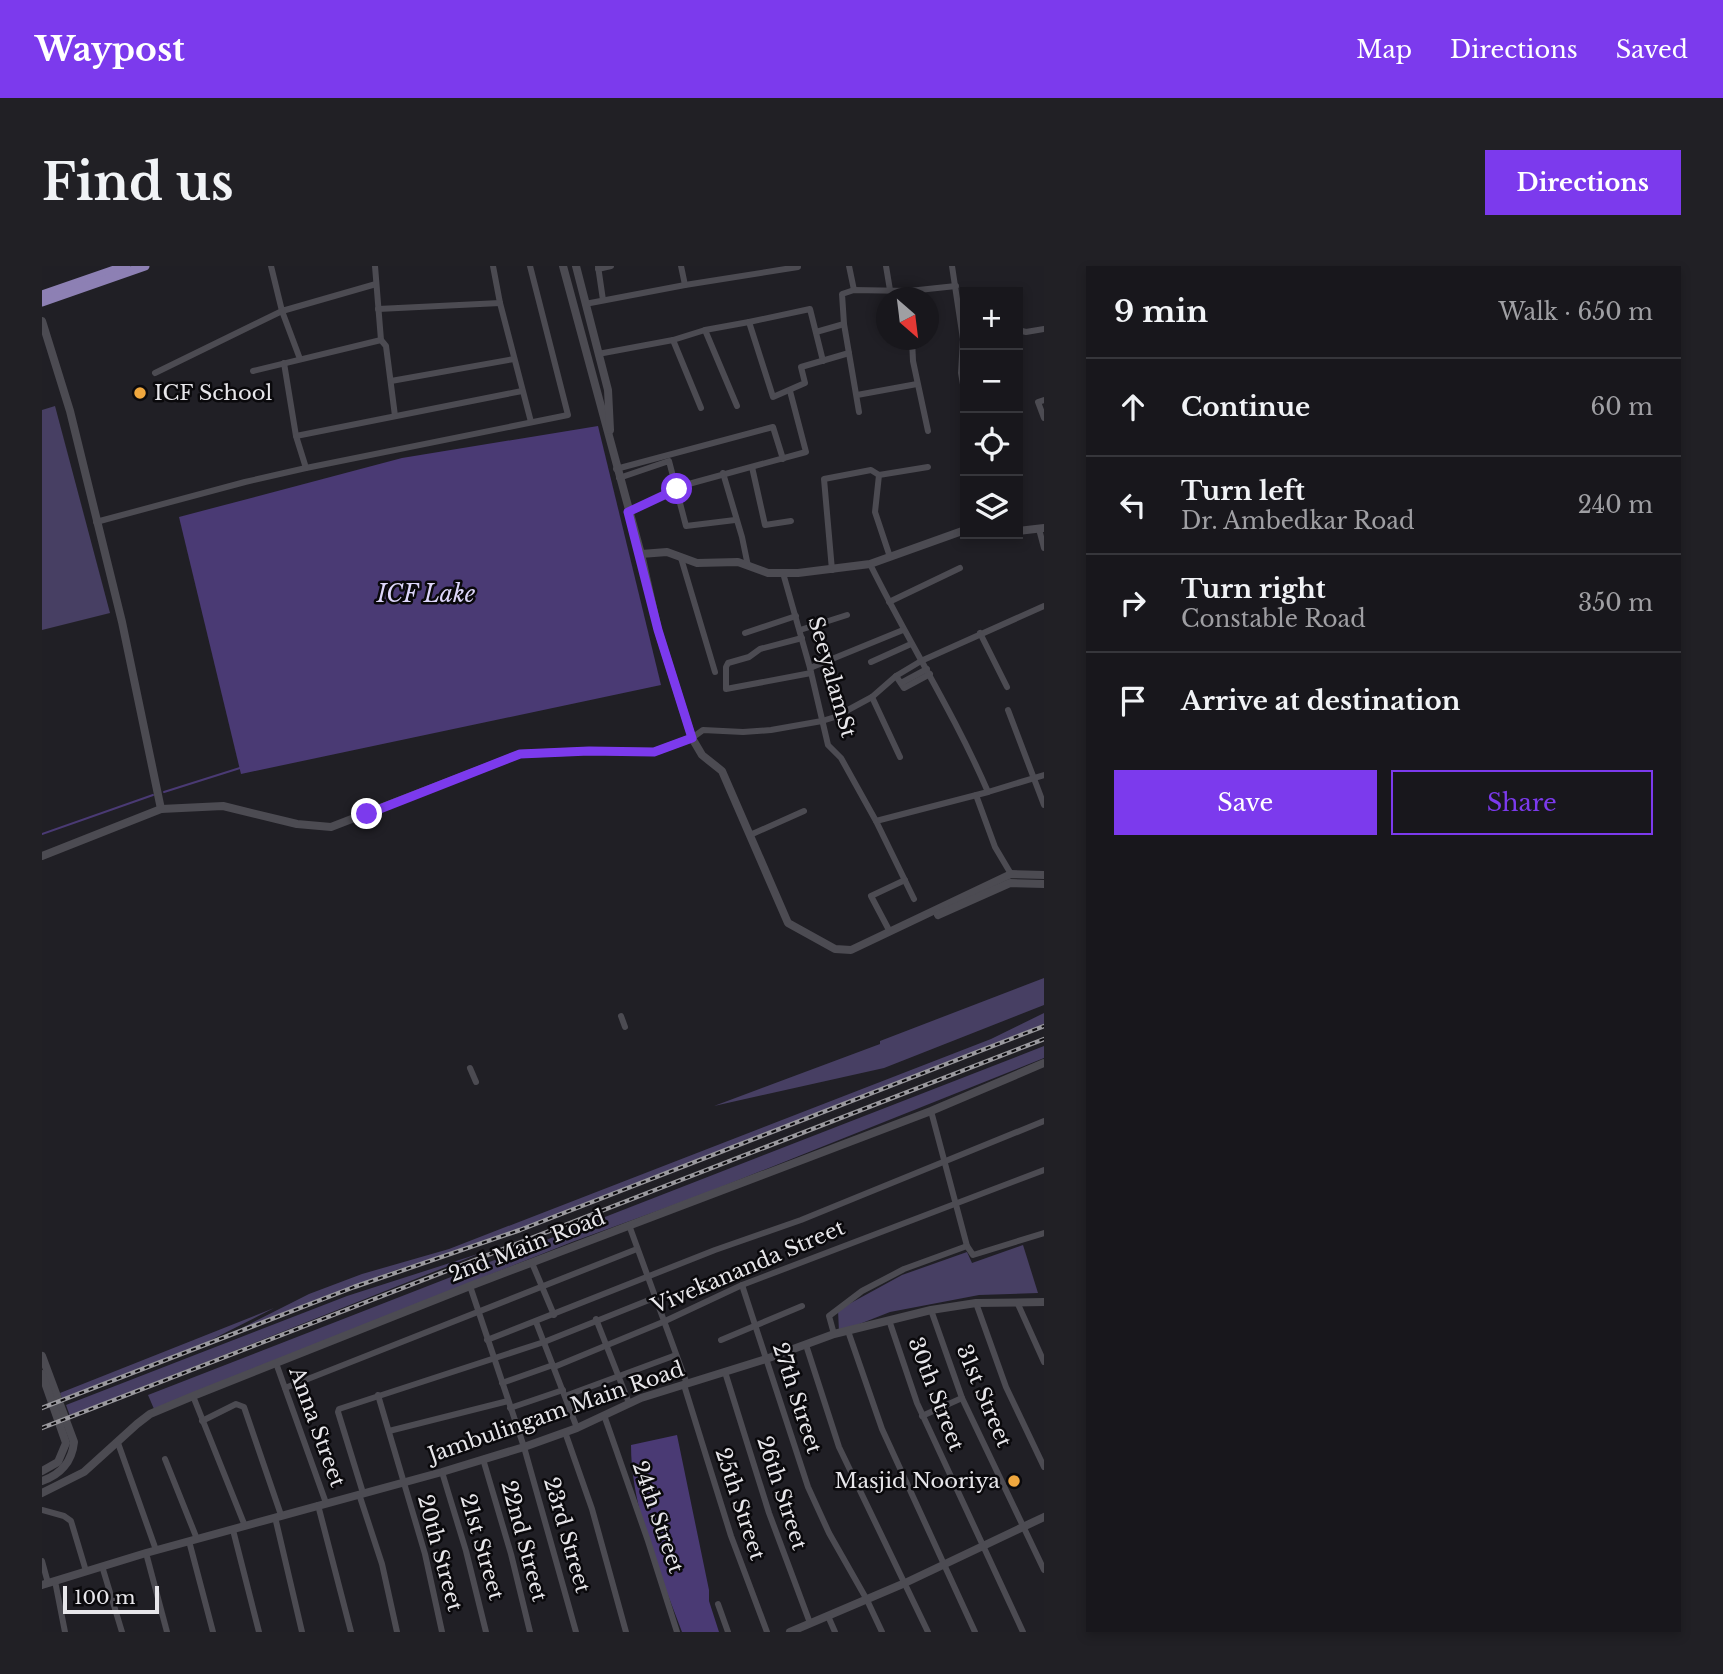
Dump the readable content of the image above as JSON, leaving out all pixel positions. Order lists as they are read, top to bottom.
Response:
{
  "streets": {
    "street": [
      "SeeyalamSt",
      "2nd Main Road",
      "Vivekananda Street",
      "30th Street",
      "31st Street",
      "27th Street",
      "Jambulingam Main Road",
      "Anna Street",
      "26th Street",
      "25th Street",
      "24th Street",
      "23rd Street",
      "22nd Street",
      "21st Street",
      "20th Street"
    ]
  },
  "crossings": [
    ["2nd Main Road", "Anna Street"],
    ["2nd Main Road", "25th Street"],
    ["2nd Main Road", "23rd Street"],
    ["Vivekananda Street", "27th Street"],
    ["Vivekananda Street", "25th Street"],
    ["Vivekananda Street", "23rd Street"],
    ["30th Street", "Jambulingam Main Road"],
    ["31st Street", "Jambulingam Main Road"],
    ["27th Street", "Jambulingam Main Road"],
    ["Jambulingam Main Road", "Anna Street"],
    ["Jambulingam Main Road", "26th Street"],
    ["Jambulingam Main Road", "25th Street"],
    ["Jambulingam Main Road", "24th Street"],
    ["Jambulingam Main Road", "23rd Street"],
    ["Jambulingam Main Road", "22nd Street"],
    ["Jambulingam Main Road", "21st Street"],
    ["Jambulingam Main Road", "20th Street"]
  ],
  "water": ["ICF Lake"],
  "places": ["ICF School", "Masjid Nooriya"],
  "scale_bar": "100 m",
  "north": "bottom right",
  "page": {
    "header": "Waypost",
    "nav": ["Map", "Directions", "Saved"],
    "buttons": [
      "Directions",
      ["Save", "Share"]
    ],
    "title": "Find us",
    "heading": ["9 min", "Walk · 650 m"],
    "map_buttons": ["+", "−"],
    "list": [
      ["Continue", "60 m"],
      ["Turn left", "Dr. Ambedkar Road", "240 m"],
      ["Turn right", "Constable Road", "350 m"],
      "Arrive at destination"
    ],
    "scale": "100 m"
  }
}
